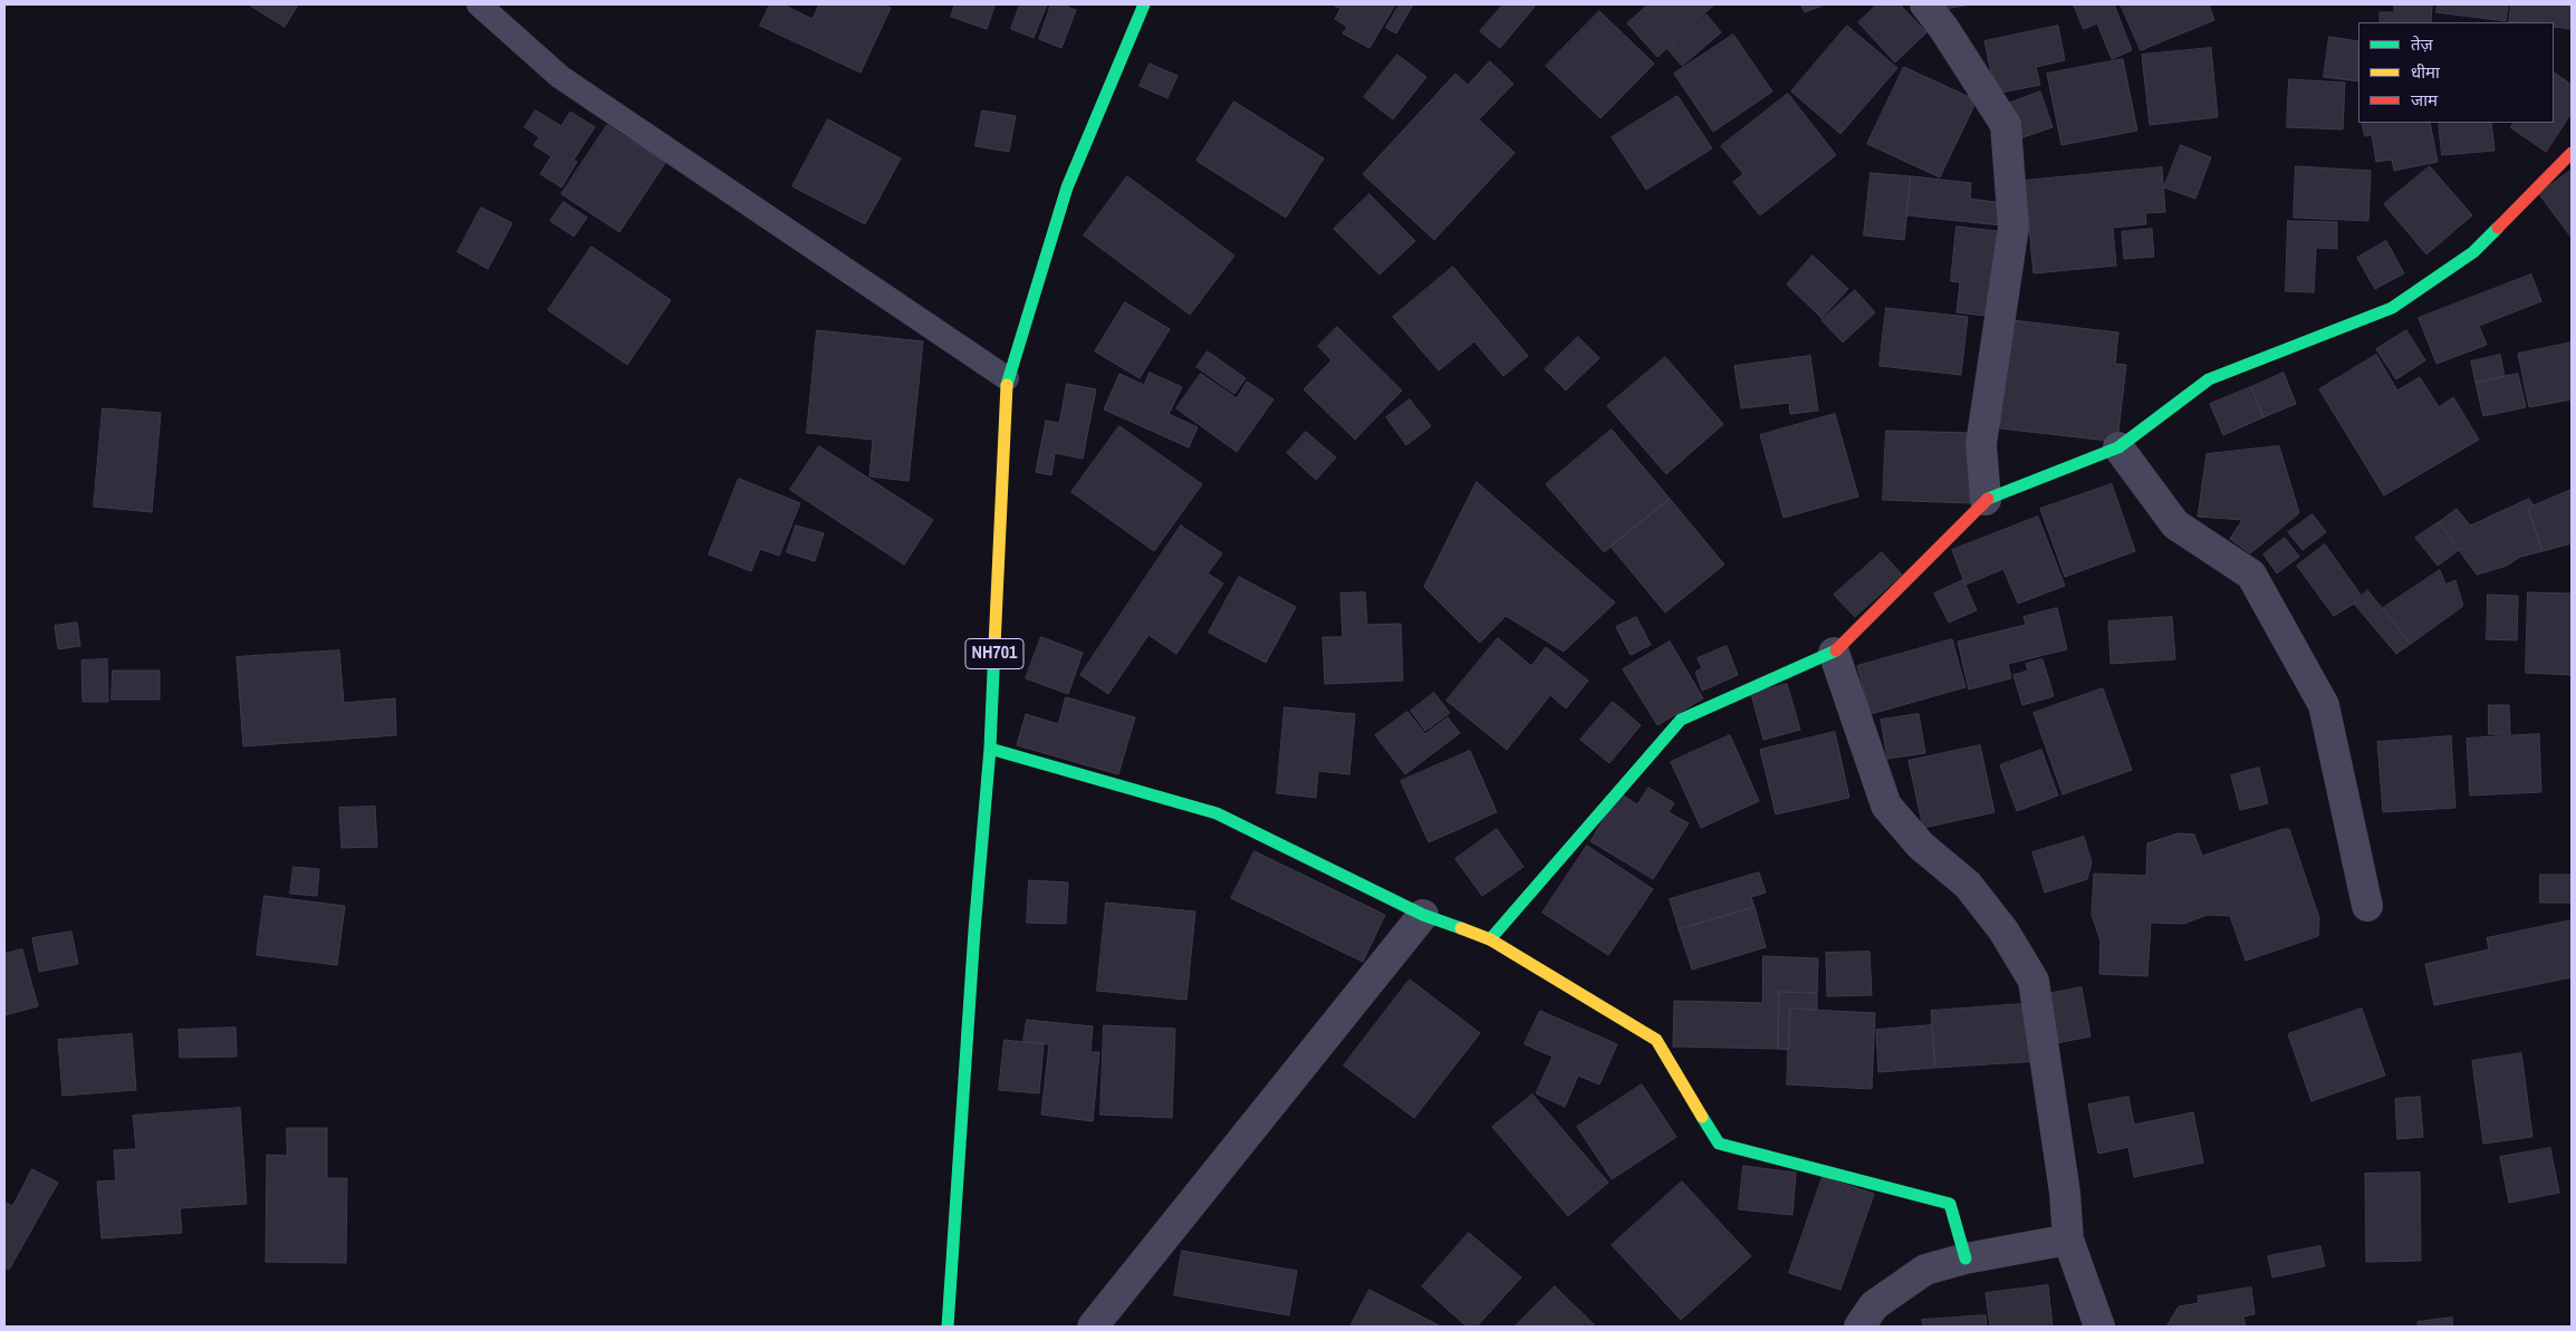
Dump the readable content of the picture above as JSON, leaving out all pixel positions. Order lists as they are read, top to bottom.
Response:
{
  "streets": {
    "main road": ["NH701"]
  },
  "legend": ["तेज़", "धीमा", "जाम"]
}
